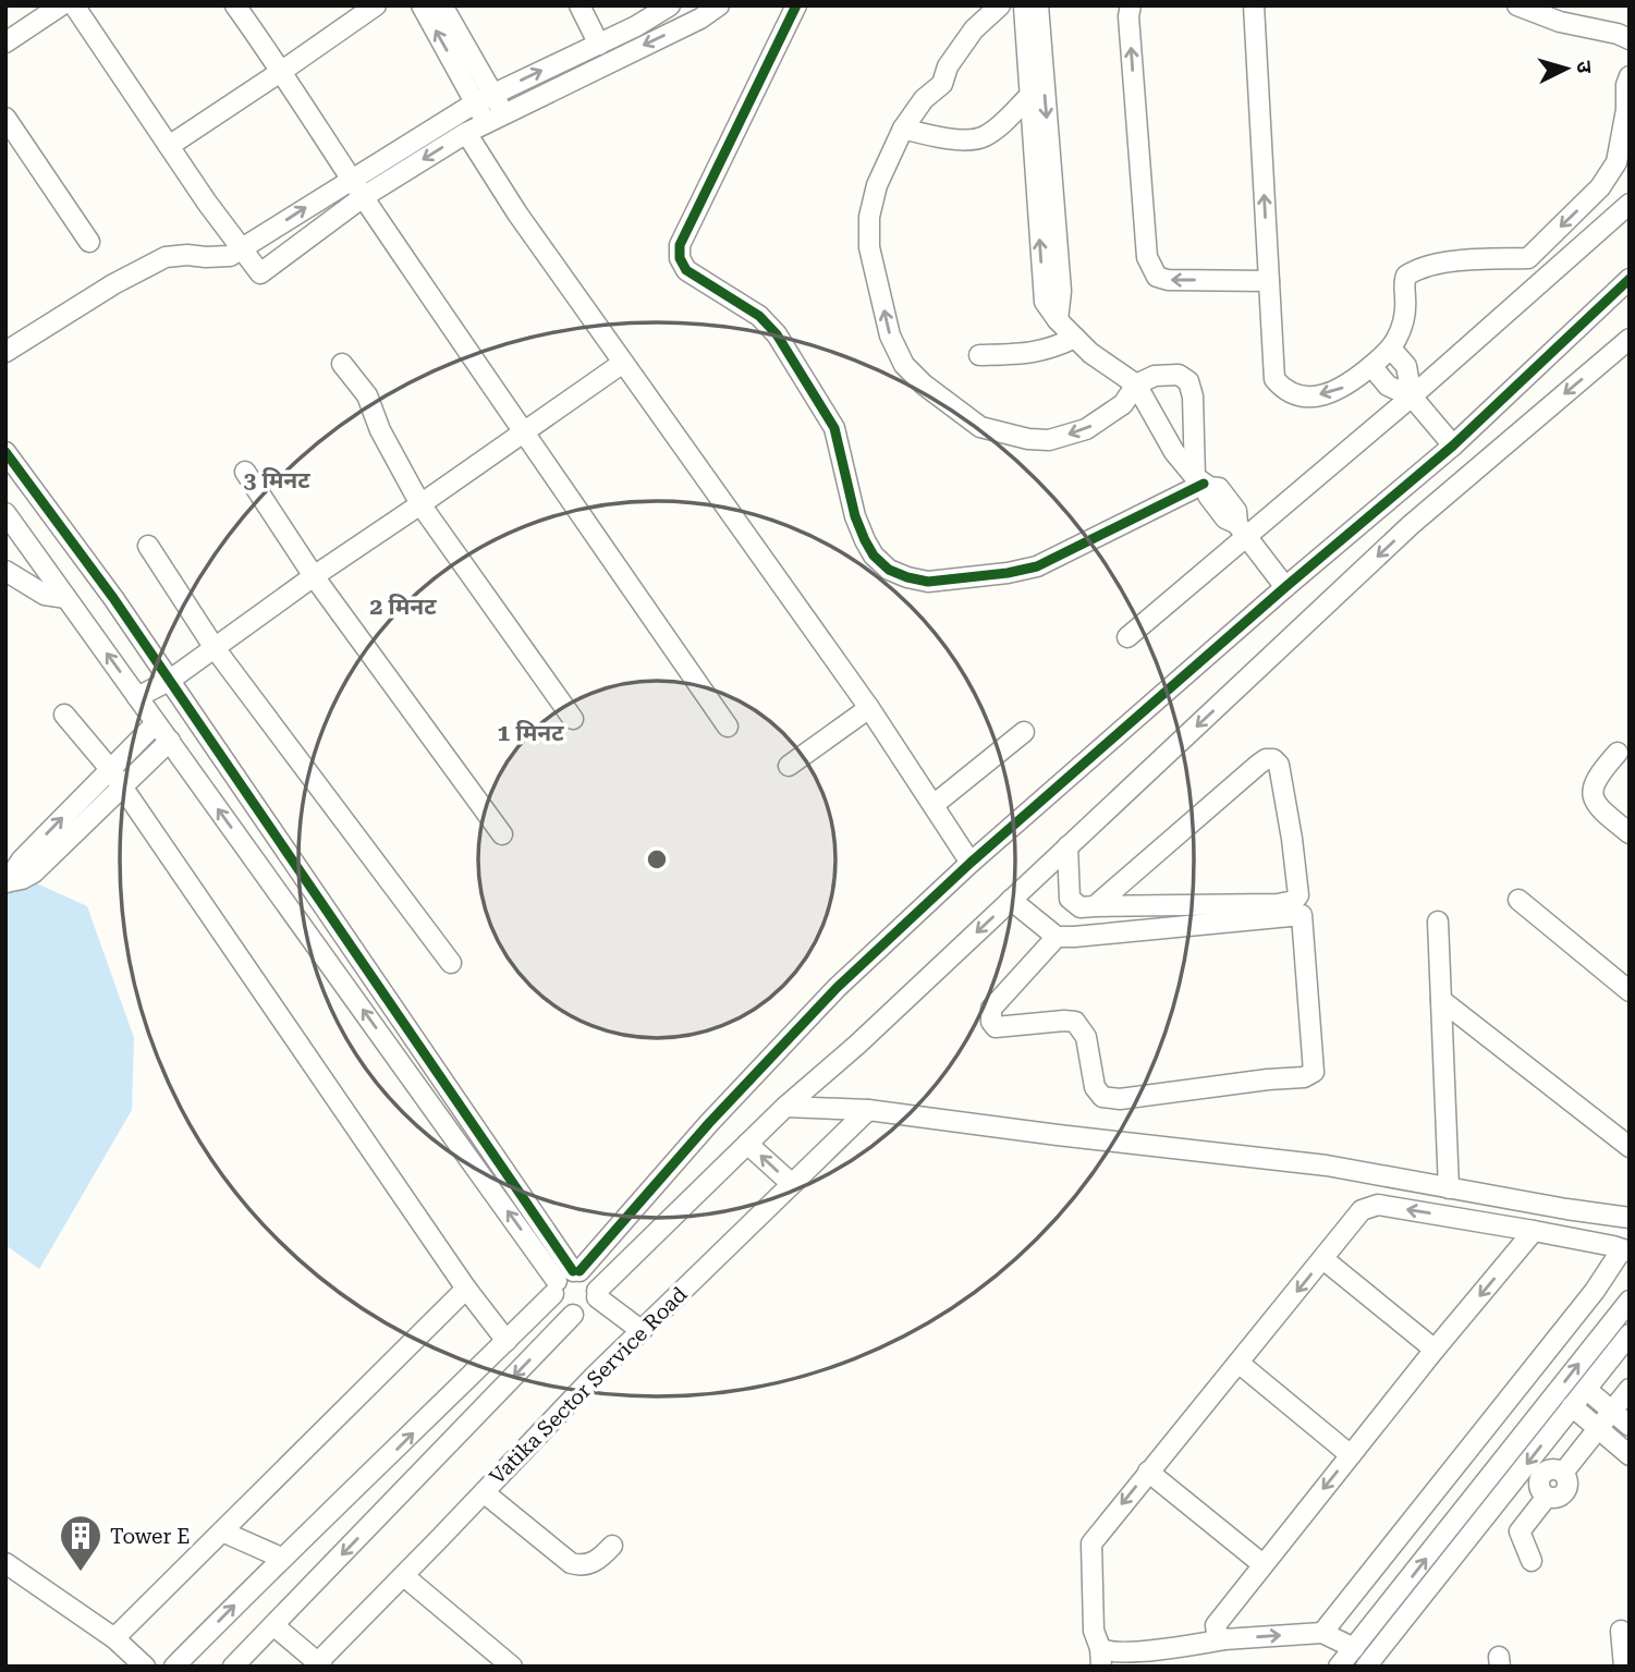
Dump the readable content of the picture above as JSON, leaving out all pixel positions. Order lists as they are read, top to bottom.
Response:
{
  "streets": {
    "street": ["Vatika Sector Service Road"]
  },
  "places": {
    "building": ["Tower E"]
  },
  "north": "right",
  "rings": ["3 मिनट", "2 मिनट", "1 मिनट"]
}
